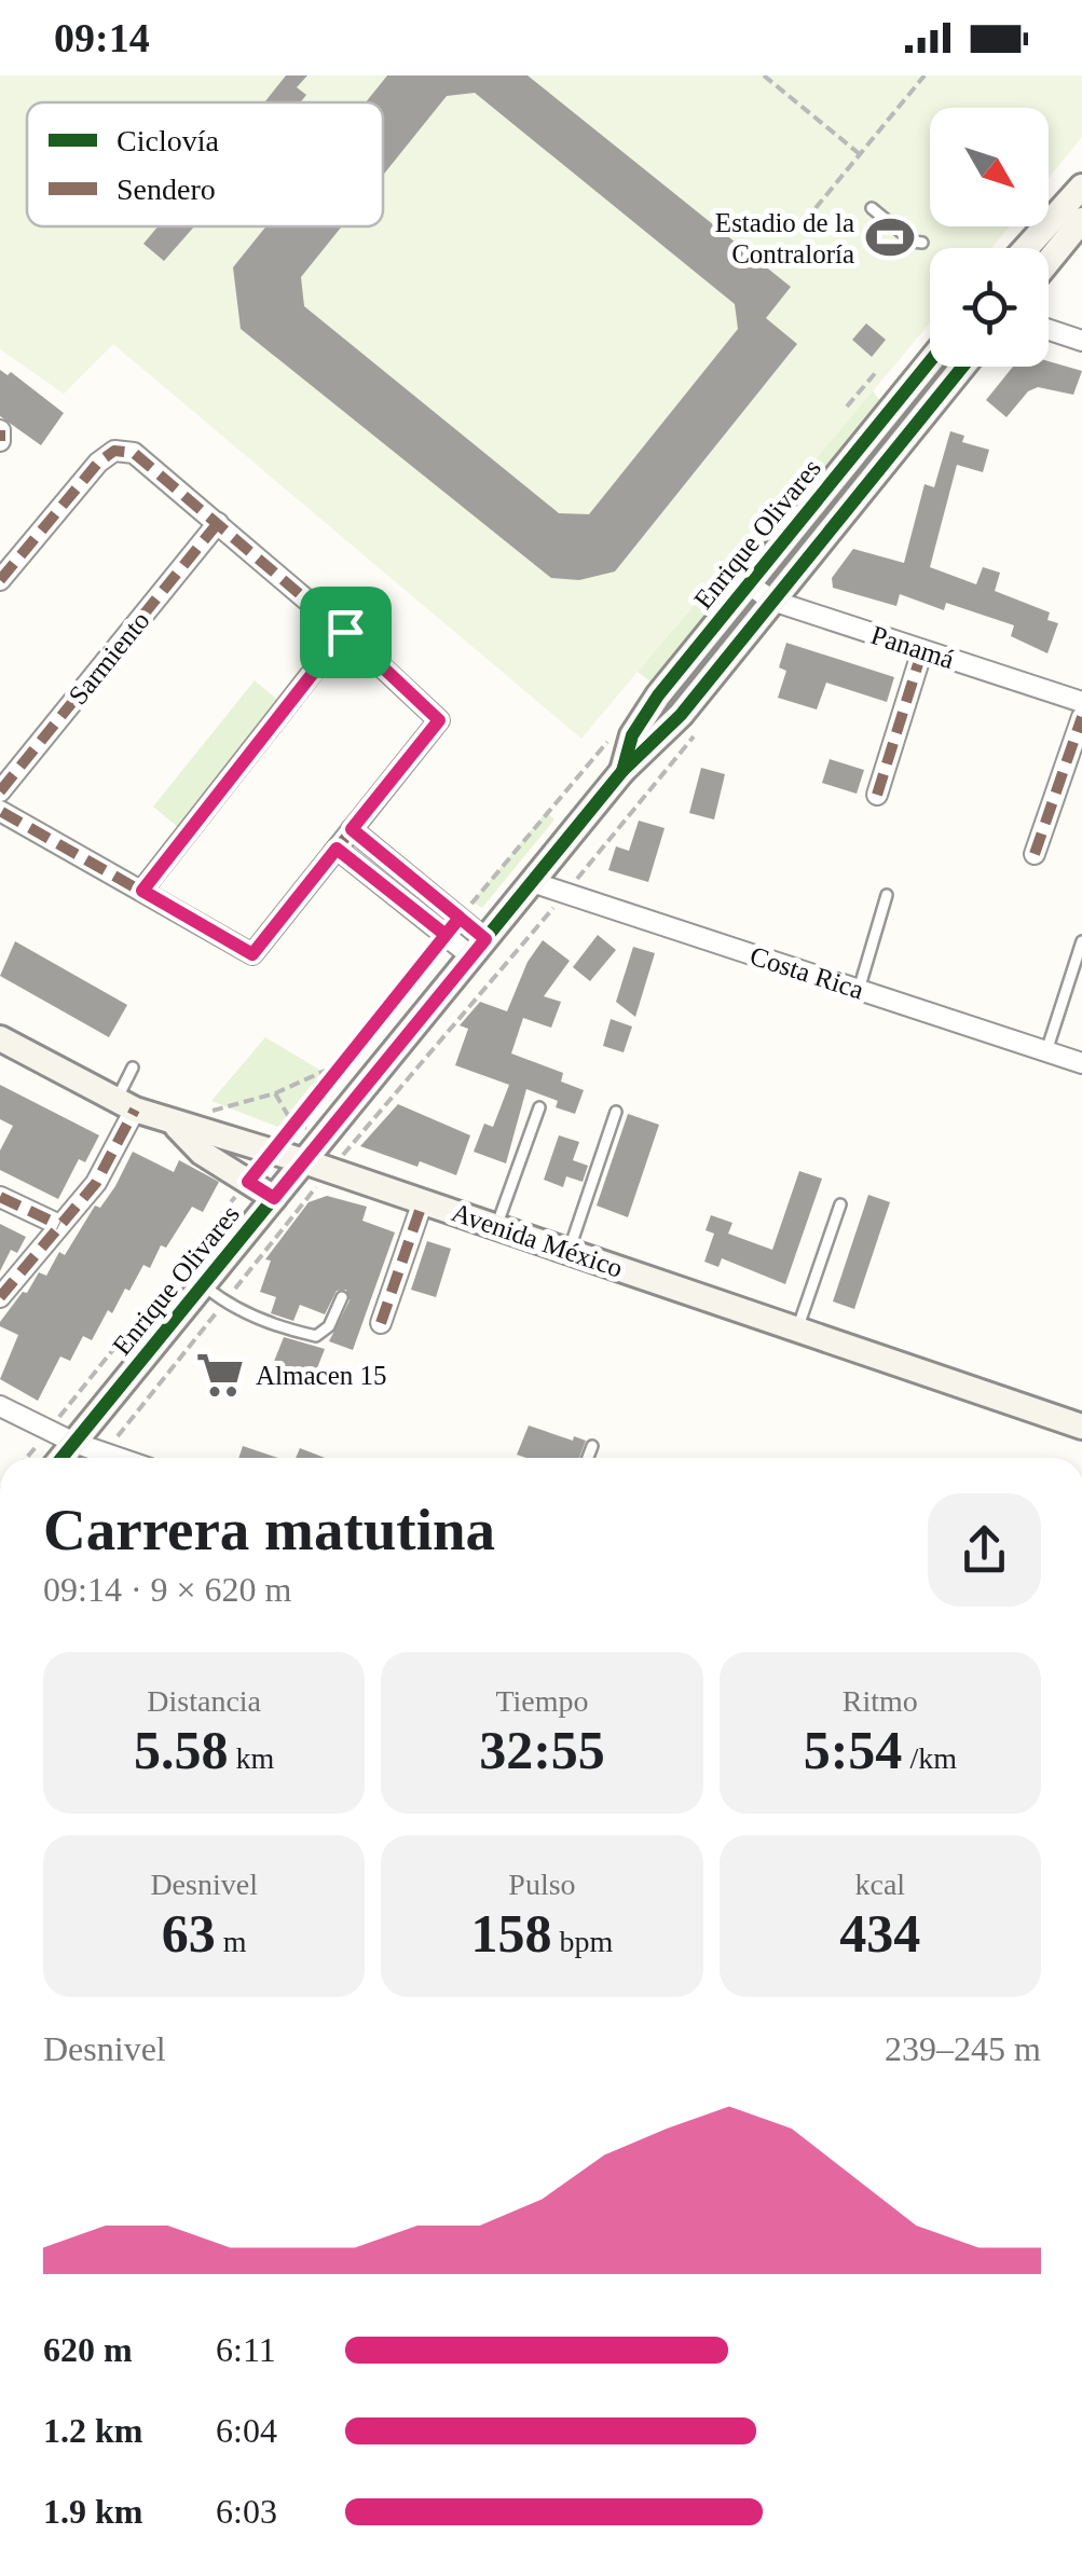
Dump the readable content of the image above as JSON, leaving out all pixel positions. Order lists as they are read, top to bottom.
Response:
{
  "streets": {
    "main road": ["Enrique Olivares", "Avenida México"],
    "street": ["Panamá", "Sarmiento", "Costa Rica"]
  },
  "crossings": [
    ["Enrique Olivares", "Panamá"],
    ["Enrique Olivares", "Costa Rica"],
    ["Enrique Olivares", "Avenida México"]
  ],
  "places": {
    "sports": ["Estadio de la Contraloría"],
    "supermarket": ["Almacen 15"]
  },
  "legend": ["Ciclovía", "Sendero"],
  "north": "bottom right",
  "page": {
    "status": "09:14",
    "heading": ["Carrera matutina", "09:14 · 9 × 620 m"],
    "stats": [
      ["Distancia", "5.58 km"],
      ["Tiempo", "32:55"],
      ["Ritmo", "5:54 /km"],
      ["Desnivel", "63 m"],
      ["Pulso", "158 bpm"],
      ["kcal", "434"]
    ],
    "chart": ["Desnivel", "239–245 m"],
    "list": [
      {
        "name": "620 m",
        "note": "6:11"
      },
      {
        "name": "1.2 km",
        "note": "6:04"
      },
      {
        "name": "1.9 km",
        "note": "6:03"
      }
    ]
  }
}
